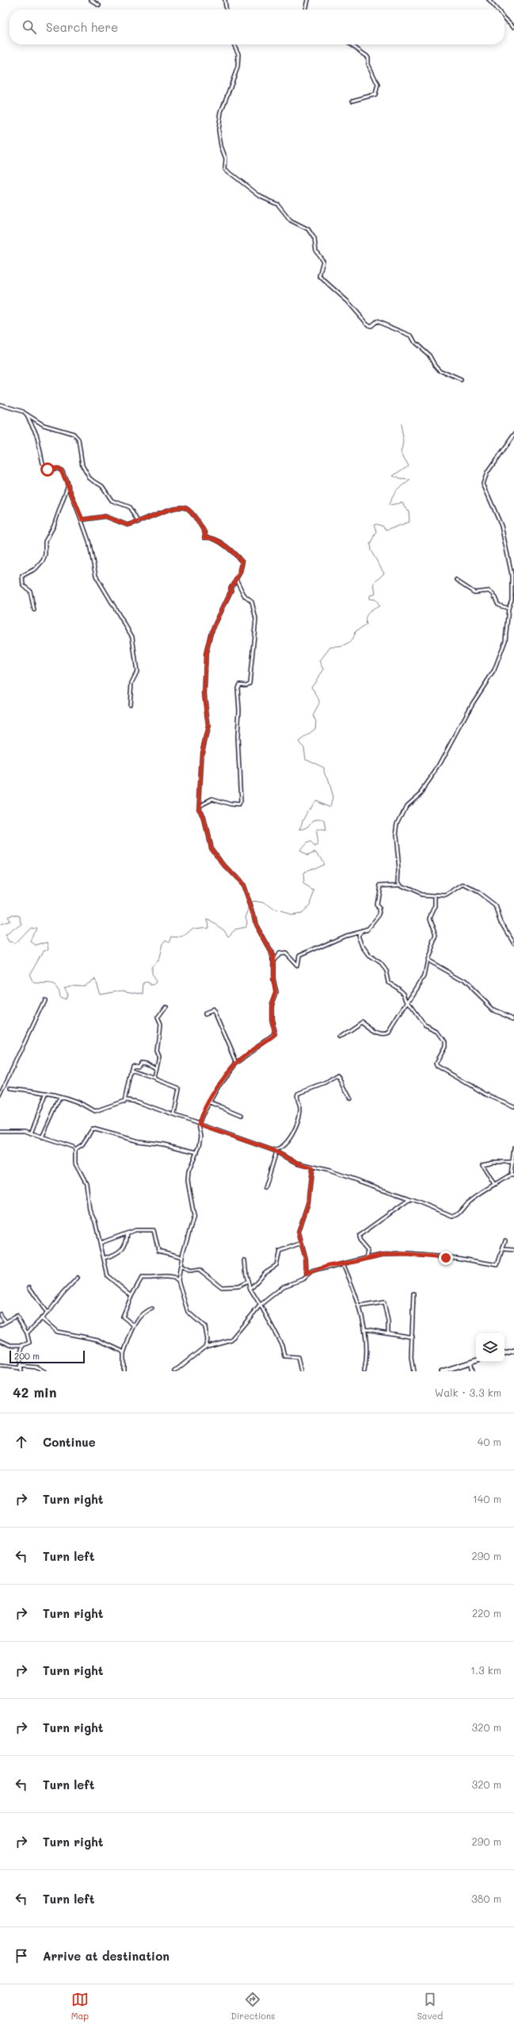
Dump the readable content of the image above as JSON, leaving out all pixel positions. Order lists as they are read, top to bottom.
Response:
{
  "scale_bar": "200 m",
  "page": {
    "search": "Search here",
    "scale": "200 m",
    "heading": ["42 min", "Walk · 3.3 km"],
    "list": [
      ["Continue", "40 m"],
      ["Turn right", "140 m"],
      ["Turn left", "290 m"],
      ["Turn right", "220 m"],
      ["Turn right", "1.3 km"],
      ["Turn right", "320 m"],
      ["Turn left", "320 m"],
      ["Turn right", "290 m"],
      ["Turn left", "380 m"],
      "Arrive at destination"
    ],
    "nav": ["Map", "Directions", "Saved"]
  }
}
